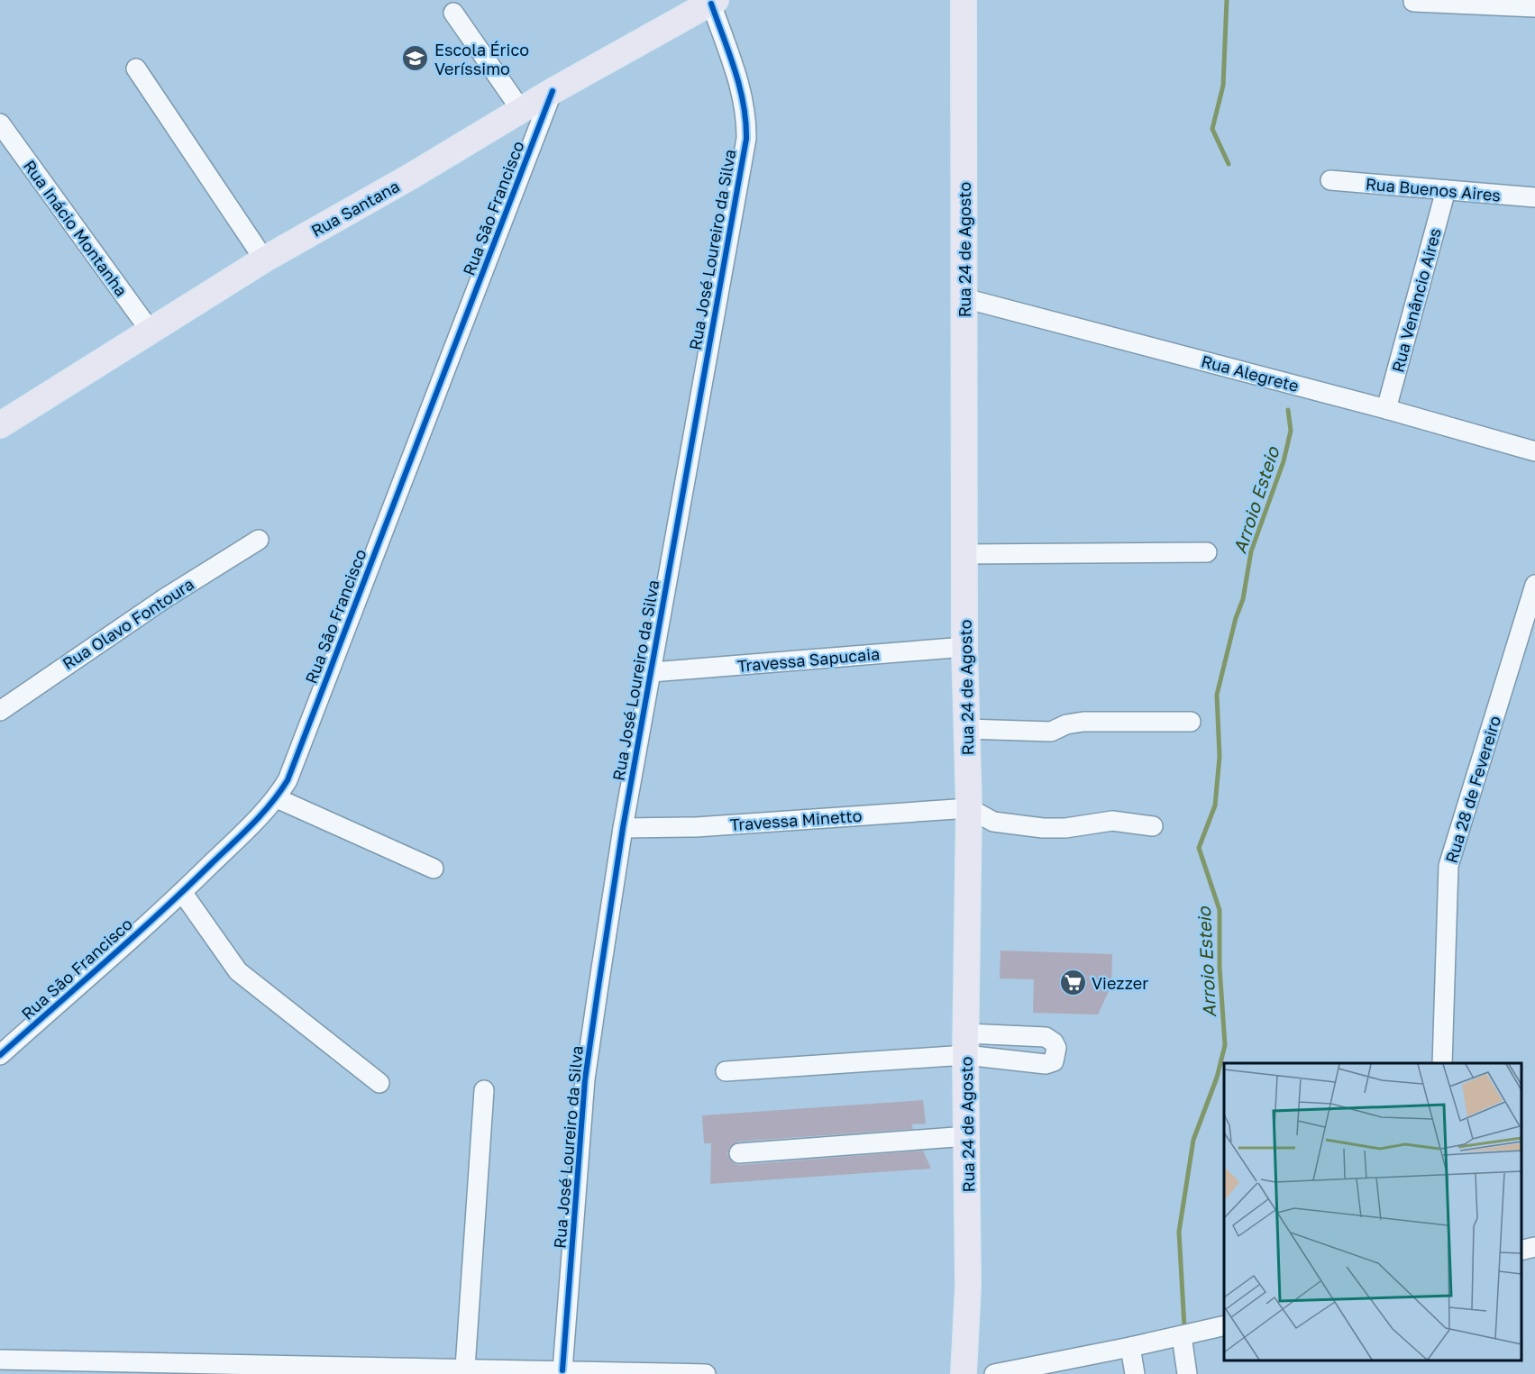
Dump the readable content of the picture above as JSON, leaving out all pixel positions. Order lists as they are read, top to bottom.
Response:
{
  "streets": {
    "main road": ["Rua Santana", "Rua 24 de Agosto"],
    "street": [
      "Rua Buenos Aires",
      "Rua São Francisco",
      "Rua Inácio Montanha",
      "Rua José Loureiro da Silva",
      "Rua Venâncio Aires",
      "Rua Alegrete",
      "Rua Olavo Fontoura",
      "Travessa Sapucaia",
      "Rua 28 de Fevereiro",
      "Travessa Minetto"
    ]
  },
  "crossings": [
    ["Rua Buenos Aires", "Rua Venâncio Aires"],
    ["Rua Santana", "Rua São Francisco"],
    ["Rua Santana", "Rua Inácio Montanha"],
    ["Rua Santana", "Rua José Loureiro da Silva"],
    ["Rua José Loureiro da Silva", "Travessa Sapucaia"],
    ["Rua José Loureiro da Silva", "Travessa Minetto"],
    ["Rua 24 de Agosto", "Rua Alegrete"],
    ["Rua 24 de Agosto", "Travessa Sapucaia"],
    ["Rua 24 de Agosto", "Travessa Minetto"],
    ["Rua Venâncio Aires", "Rua Alegrete"]
  ],
  "water": ["Arroio Esteio"],
  "places": {
    "school or university": ["Escola Érico Veríssimo"],
    "supermarket": ["Viezzer"]
  }
}
